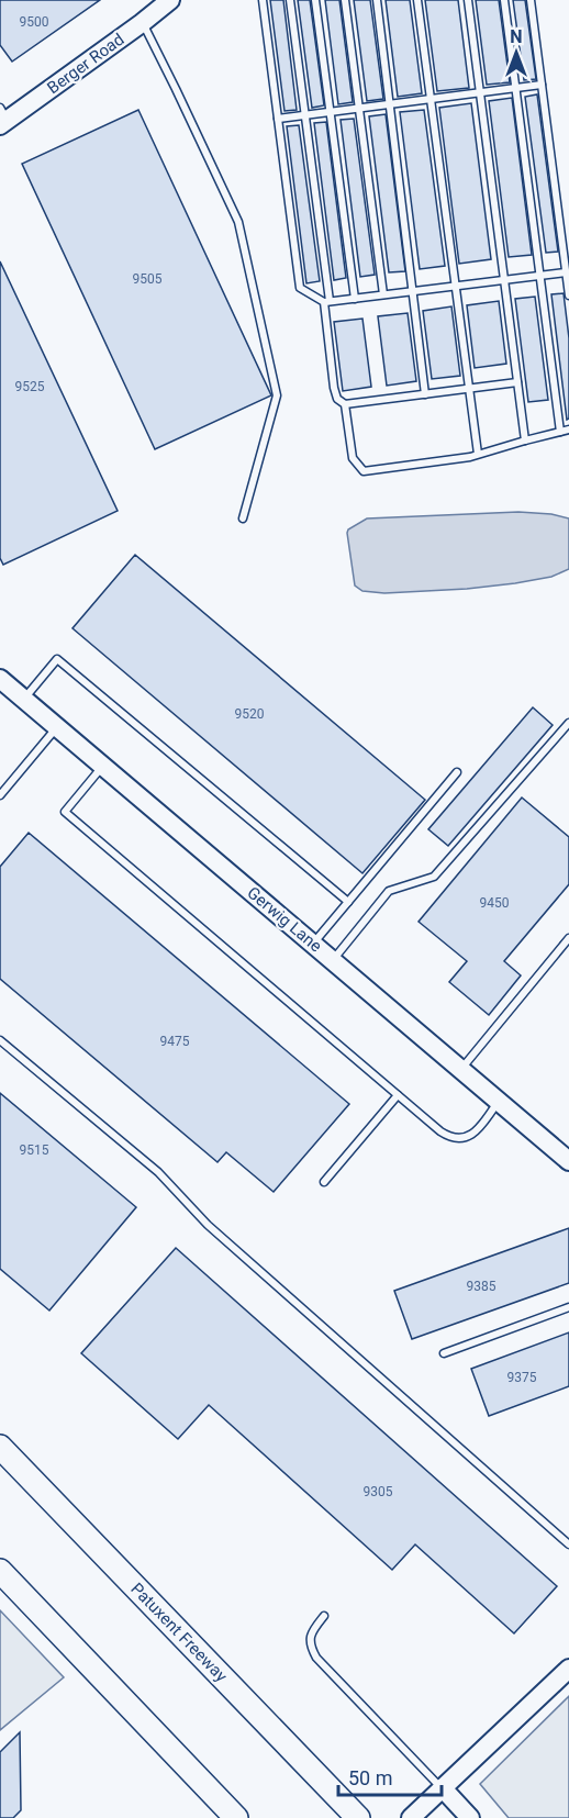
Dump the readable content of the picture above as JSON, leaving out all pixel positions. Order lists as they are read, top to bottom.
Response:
{
  "streets": {
    "highway": ["Patuxent Freeway"],
    "street": ["Berger Road", "Gerwig Lane"]
  },
  "house_numbers": [
    "9500",
    "9505",
    "9525",
    "9520",
    "9450",
    "9475",
    "9515",
    "9385",
    "9375",
    "9305"
  ],
  "scale_bar": "50 m",
  "north": "top"
}
